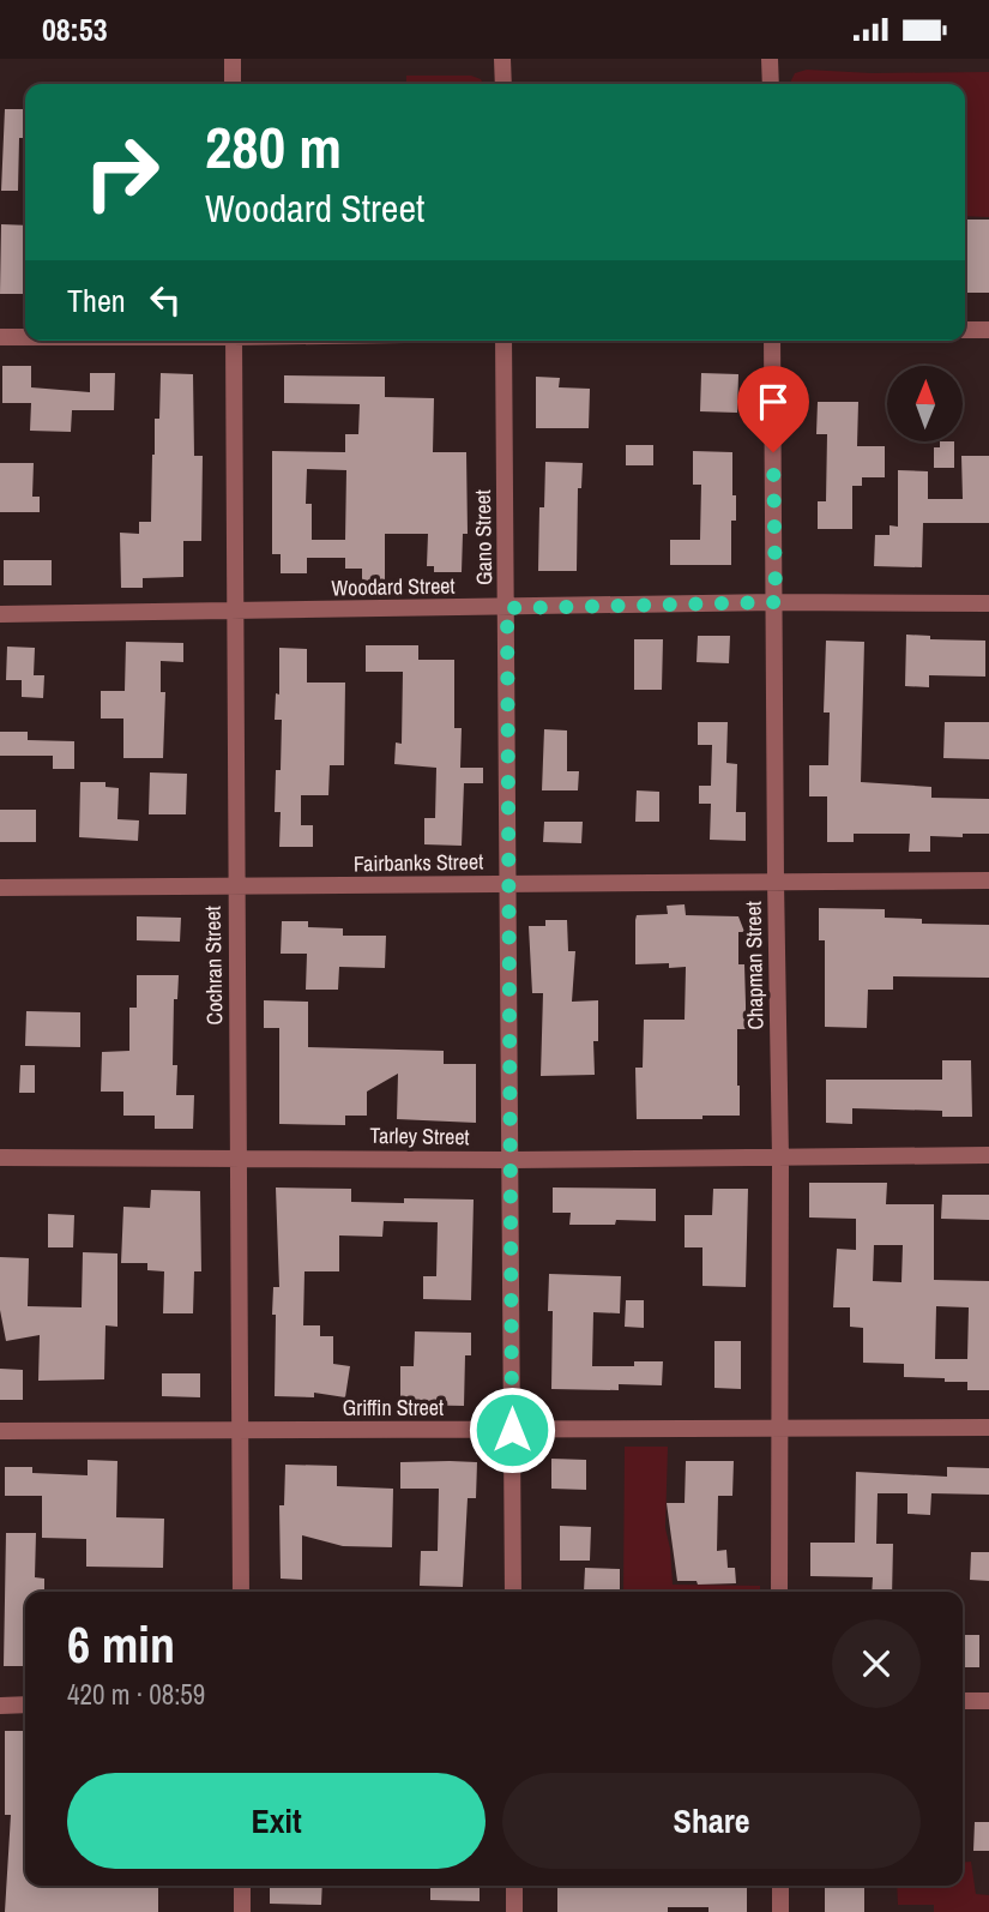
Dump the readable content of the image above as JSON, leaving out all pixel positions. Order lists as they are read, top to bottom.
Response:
{
  "streets": {
    "street": [
      "Gano Street",
      "Woodard Street",
      "Fairbanks Street",
      "Cochran Street",
      "Chapman Street",
      "Tarley Street",
      "Griffin Street"
    ]
  },
  "crossings": [
    ["Gano Street", "Woodard Street"],
    ["Gano Street", "Fairbanks Street"],
    ["Gano Street", "Tarley Street"],
    ["Gano Street", "Griffin Street"],
    ["Woodard Street", "Cochran Street"],
    ["Woodard Street", "Chapman Street"],
    ["Fairbanks Street", "Cochran Street"],
    ["Fairbanks Street", "Chapman Street"],
    ["Cochran Street", "Tarley Street"],
    ["Cochran Street", "Griffin Street"],
    ["Chapman Street", "Tarley Street"],
    ["Chapman Street", "Griffin Street"]
  ],
  "north": "top",
  "page": {
    "status": "08:53",
    "turn": ["280 m", "Woodard Street"],
    "then": "Then",
    "heading": ["6 min", "420 m · 08:59"],
    "buttons": ["Exit", "Share"]
  }
}
